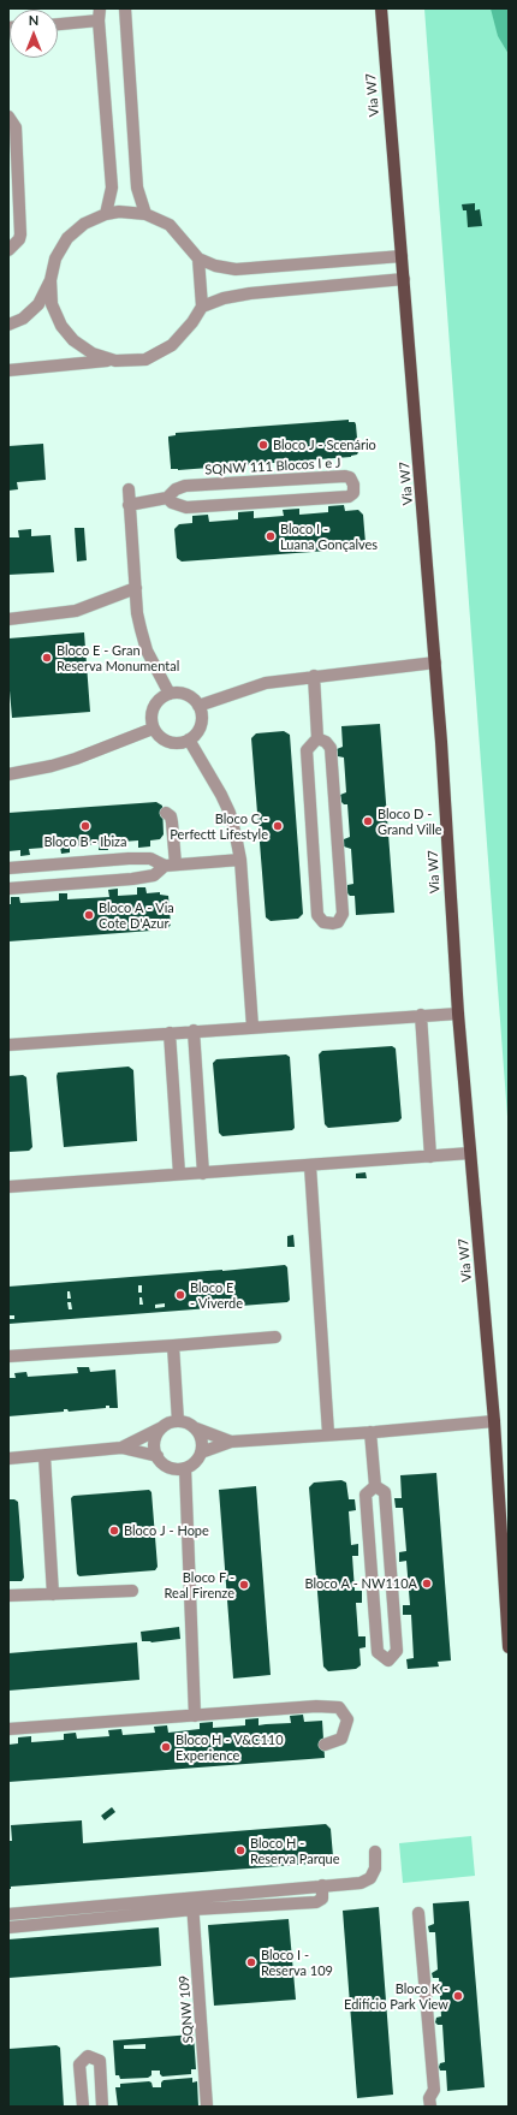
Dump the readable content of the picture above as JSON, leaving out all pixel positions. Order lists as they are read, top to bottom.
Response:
{
  "streets": {
    "main road": ["Via W7"],
    "street": ["SQNW 111 Blocos I e J", "SQNW 109"]
  },
  "places": [
    "Bloco J - Scenário",
    "Bloco I - Luana Gonçalves",
    "Bloco E - Gran Reserva Monumental",
    "Bloco D - Grand Ville",
    "Bloco B - Ibiza",
    "Bloco C - Perfectt Lifestyle",
    "Bloco A - Via Cote D'Azur",
    "Bloco E - Viverde",
    "Bloco J - Hope",
    "Bloco A - NW110A",
    "Bloco F - Real Firenze",
    "Bloco H - V&C110 Experience",
    "Bloco H - Reserva Parque",
    "Bloco I - Reserva 109",
    "Bloco K - Edifício Park View"
  ],
  "north": "top"
}
